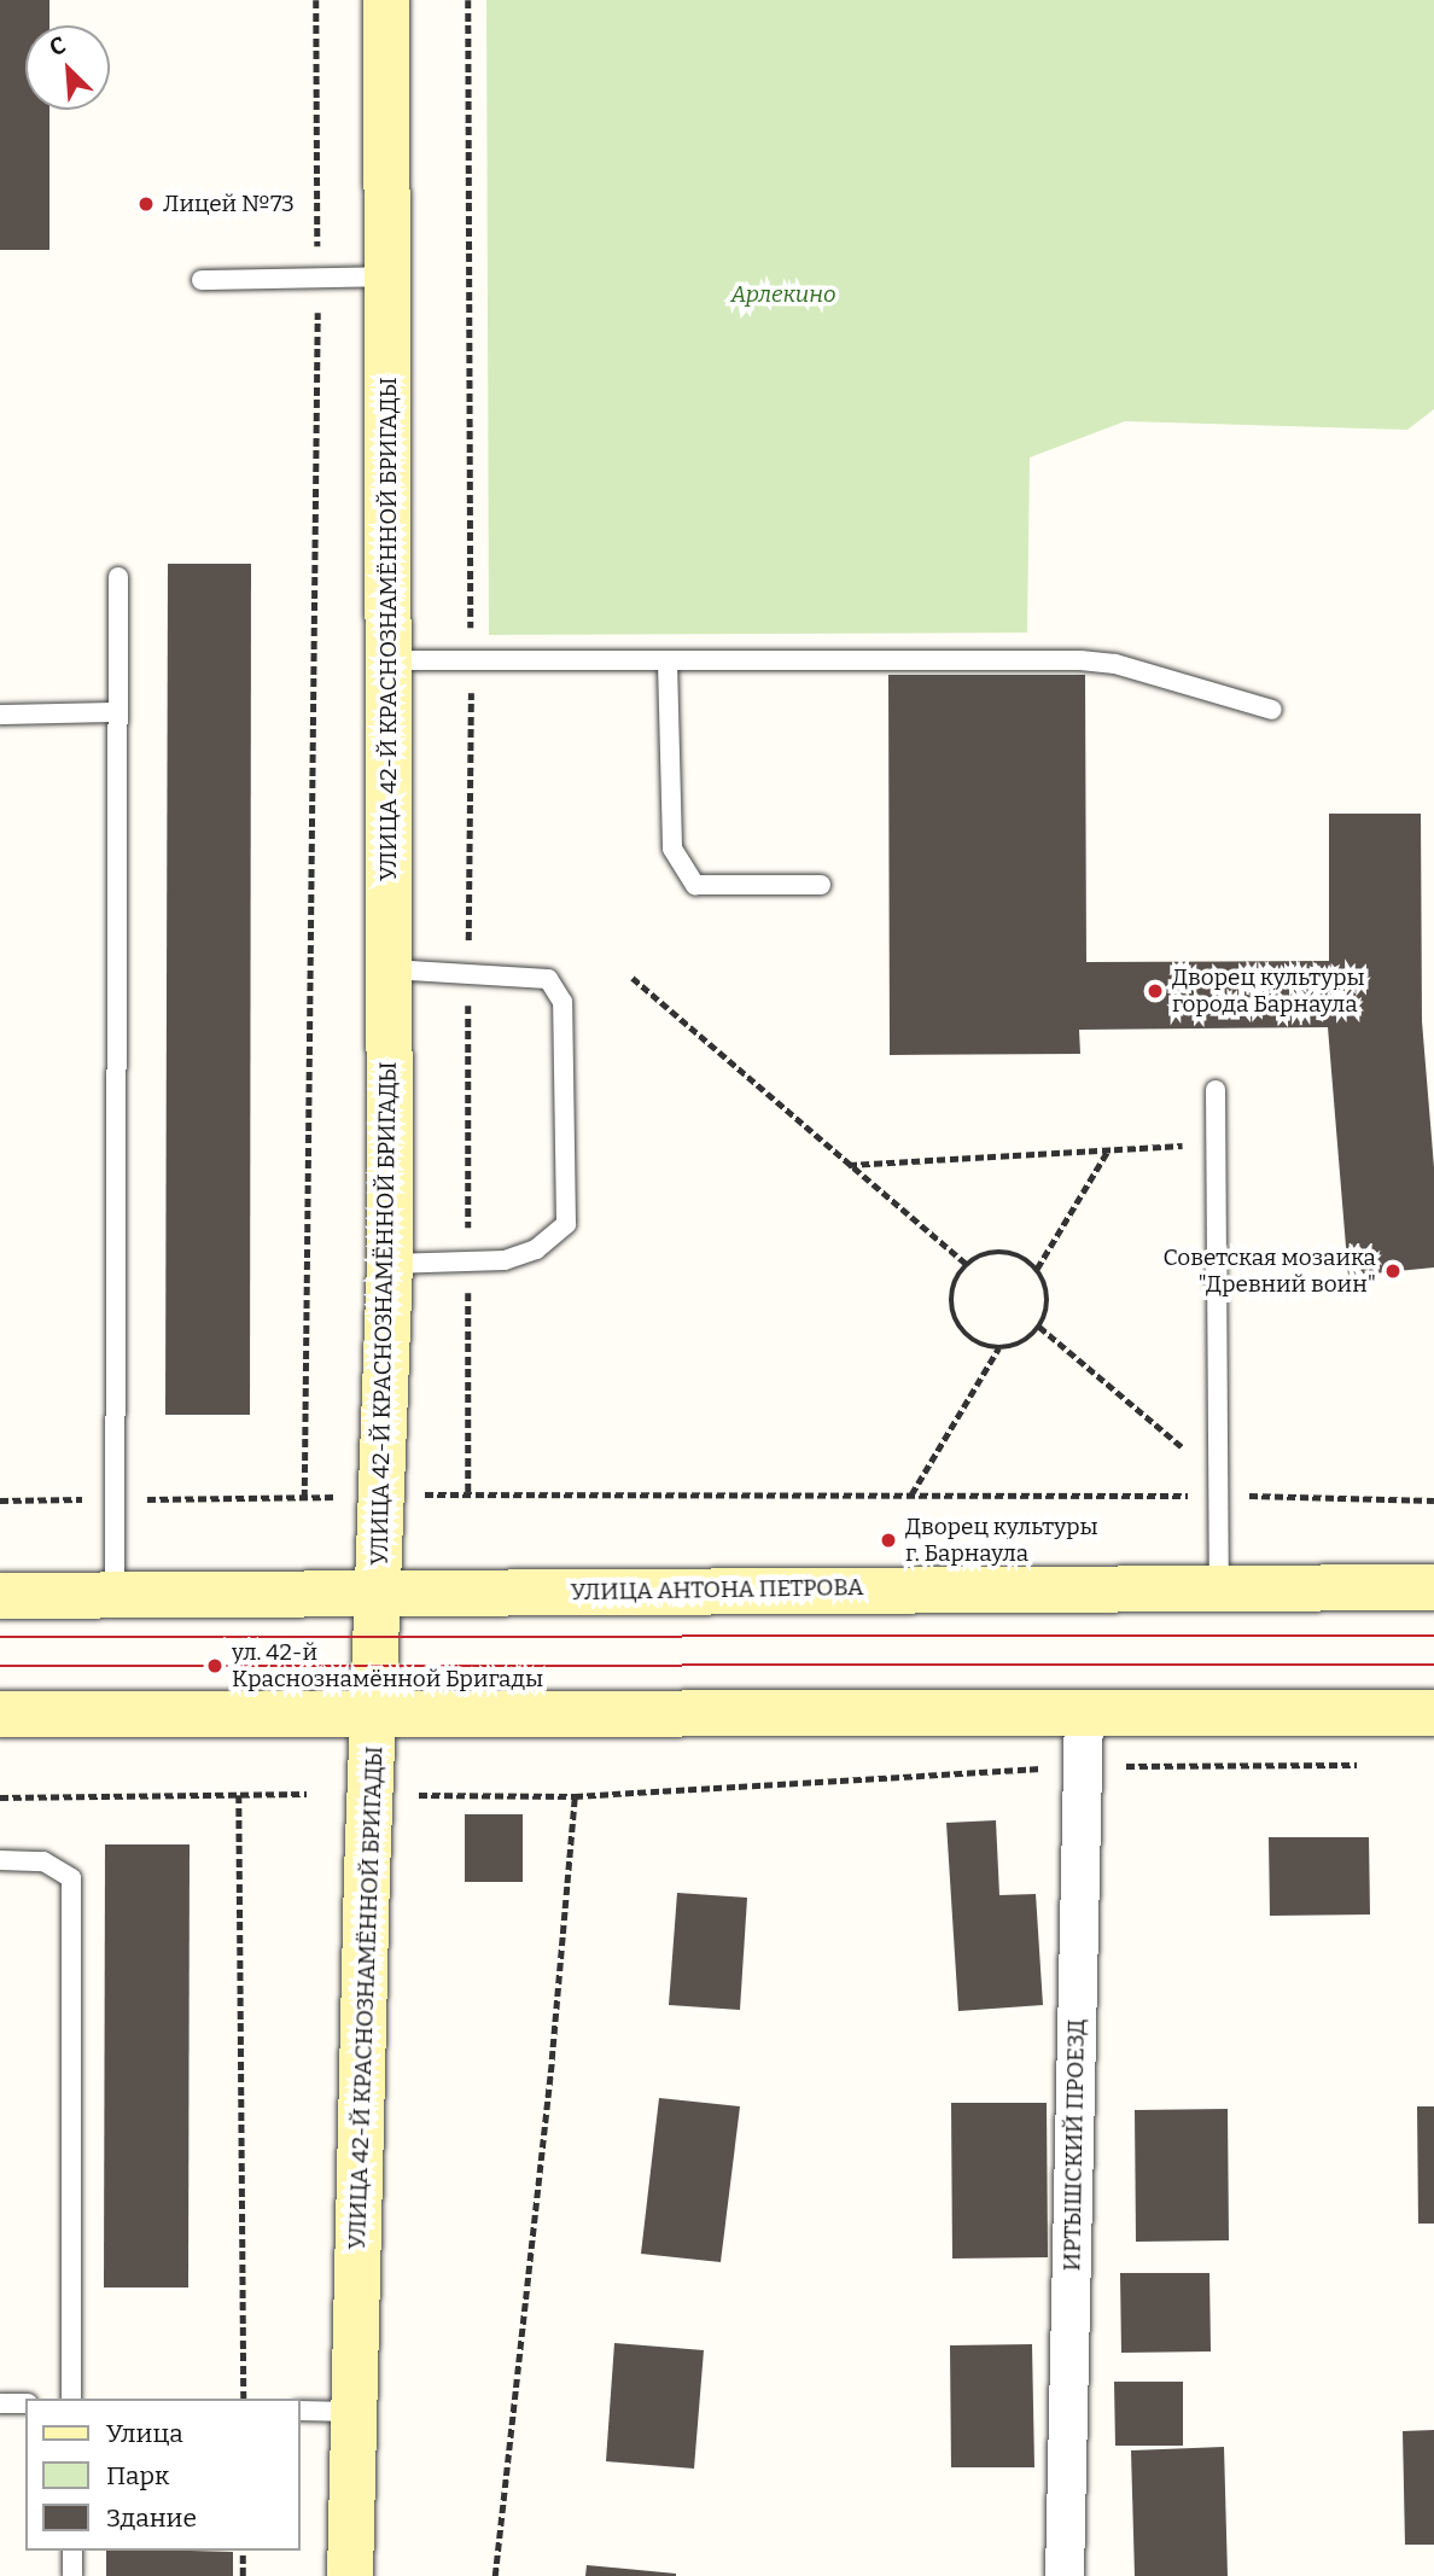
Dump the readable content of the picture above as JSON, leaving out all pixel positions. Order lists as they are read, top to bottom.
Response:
{
  "streets": {
    "main road": ["УЛИЦА 42-Й КРАСНОЗНАМЁННОЙ БРИГАДЫ", "УЛИЦА АНТОНА ПЕТРОВА"],
    "street": ["ИРТЫШСКИЙ ПРОЕЗД"]
  },
  "crossings": [
    ["УЛИЦА 42-Й КРАСНОЗНАМЁННОЙ БРИГАДЫ", "УЛИЦА АНТОНА ПЕТРОВА"]
  ],
  "parks": ["Арлекино"],
  "places": [
    "Лицей №73",
    "Дворец культуры города Барнаула",
    "Советская мозаика \"Древний воин\"",
    "Дворец культуры г. Барнаула",
    "ул. 42-й Краснознамённой Бригады"
  ],
  "legend": ["Улица", "Парк", "Здание"],
  "north": "top left"
}
